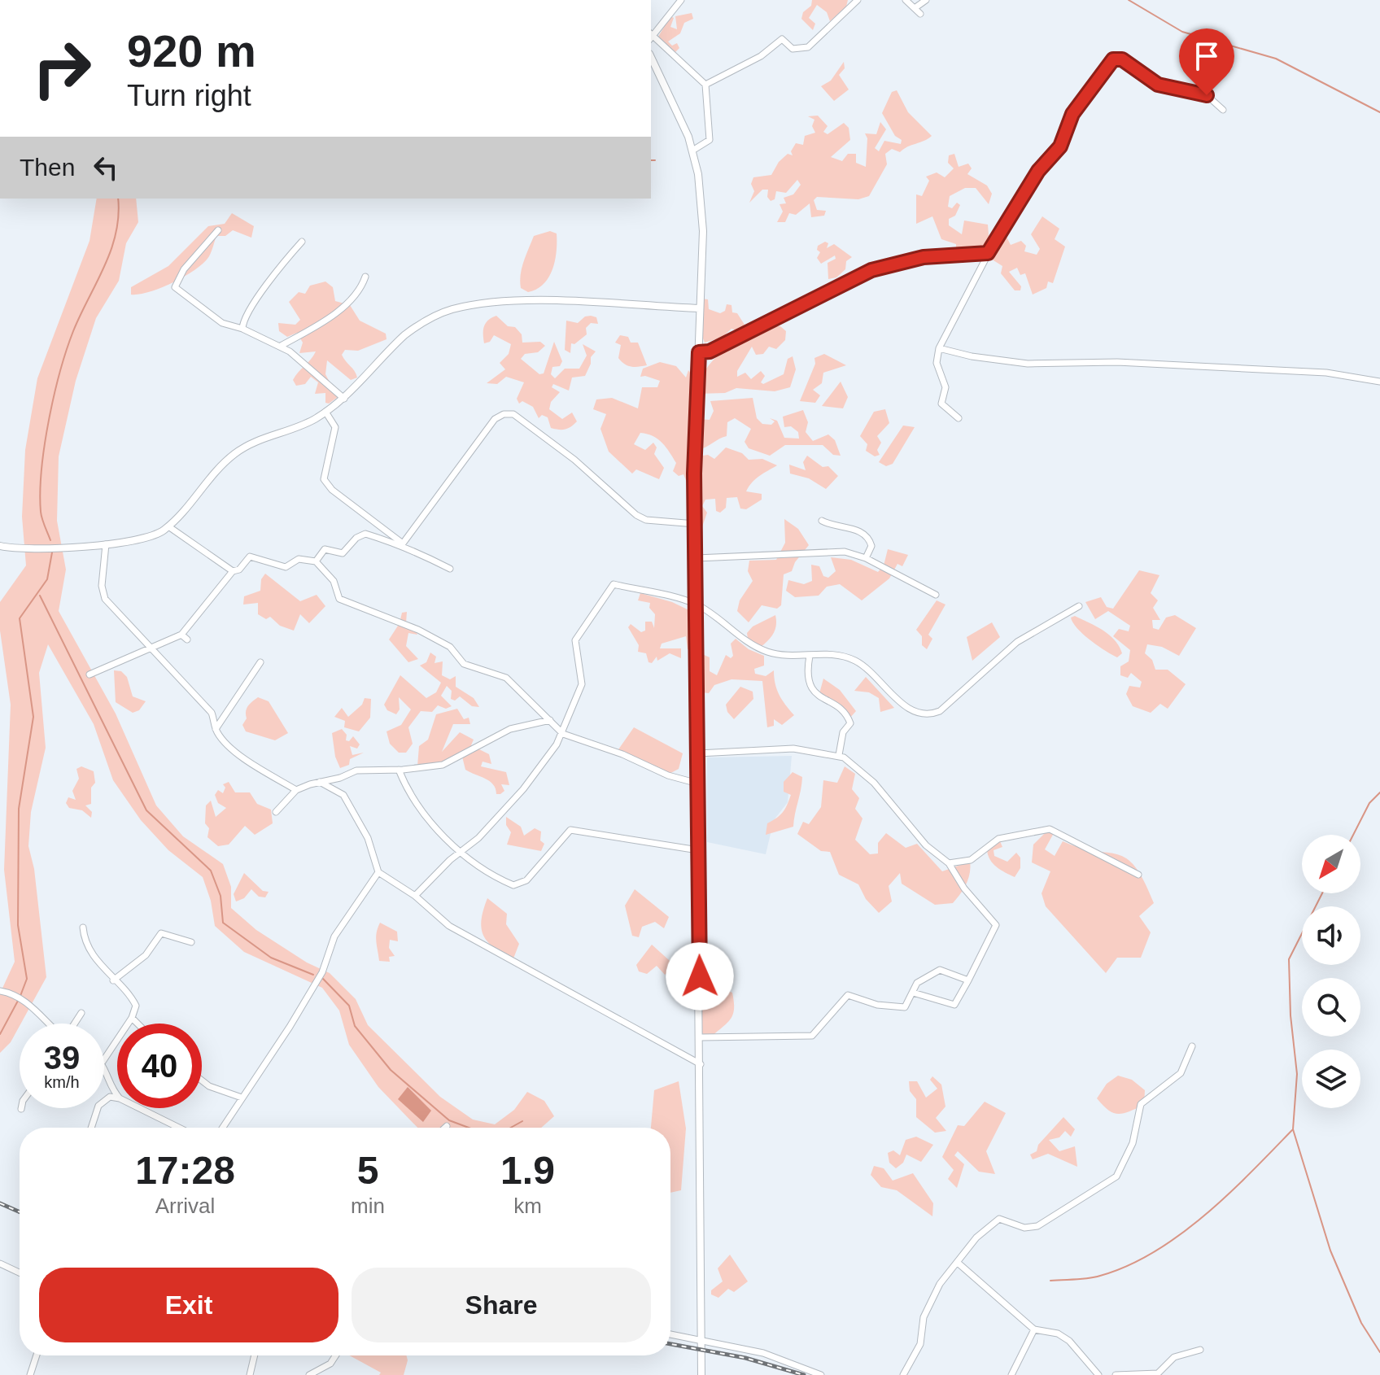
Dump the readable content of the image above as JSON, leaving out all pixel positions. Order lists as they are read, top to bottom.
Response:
{
  "north": "bottom left",
  "page": {
    "turn": ["920 m", "Turn right"],
    "then": "Then",
    "speed": "39 km/h",
    "limit": "40",
    "eta": [
      "17:28",
      "Arrival",
      "5",
      "min",
      "1.9",
      "km"
    ],
    "buttons": ["Exit", "Share"]
  }
}
